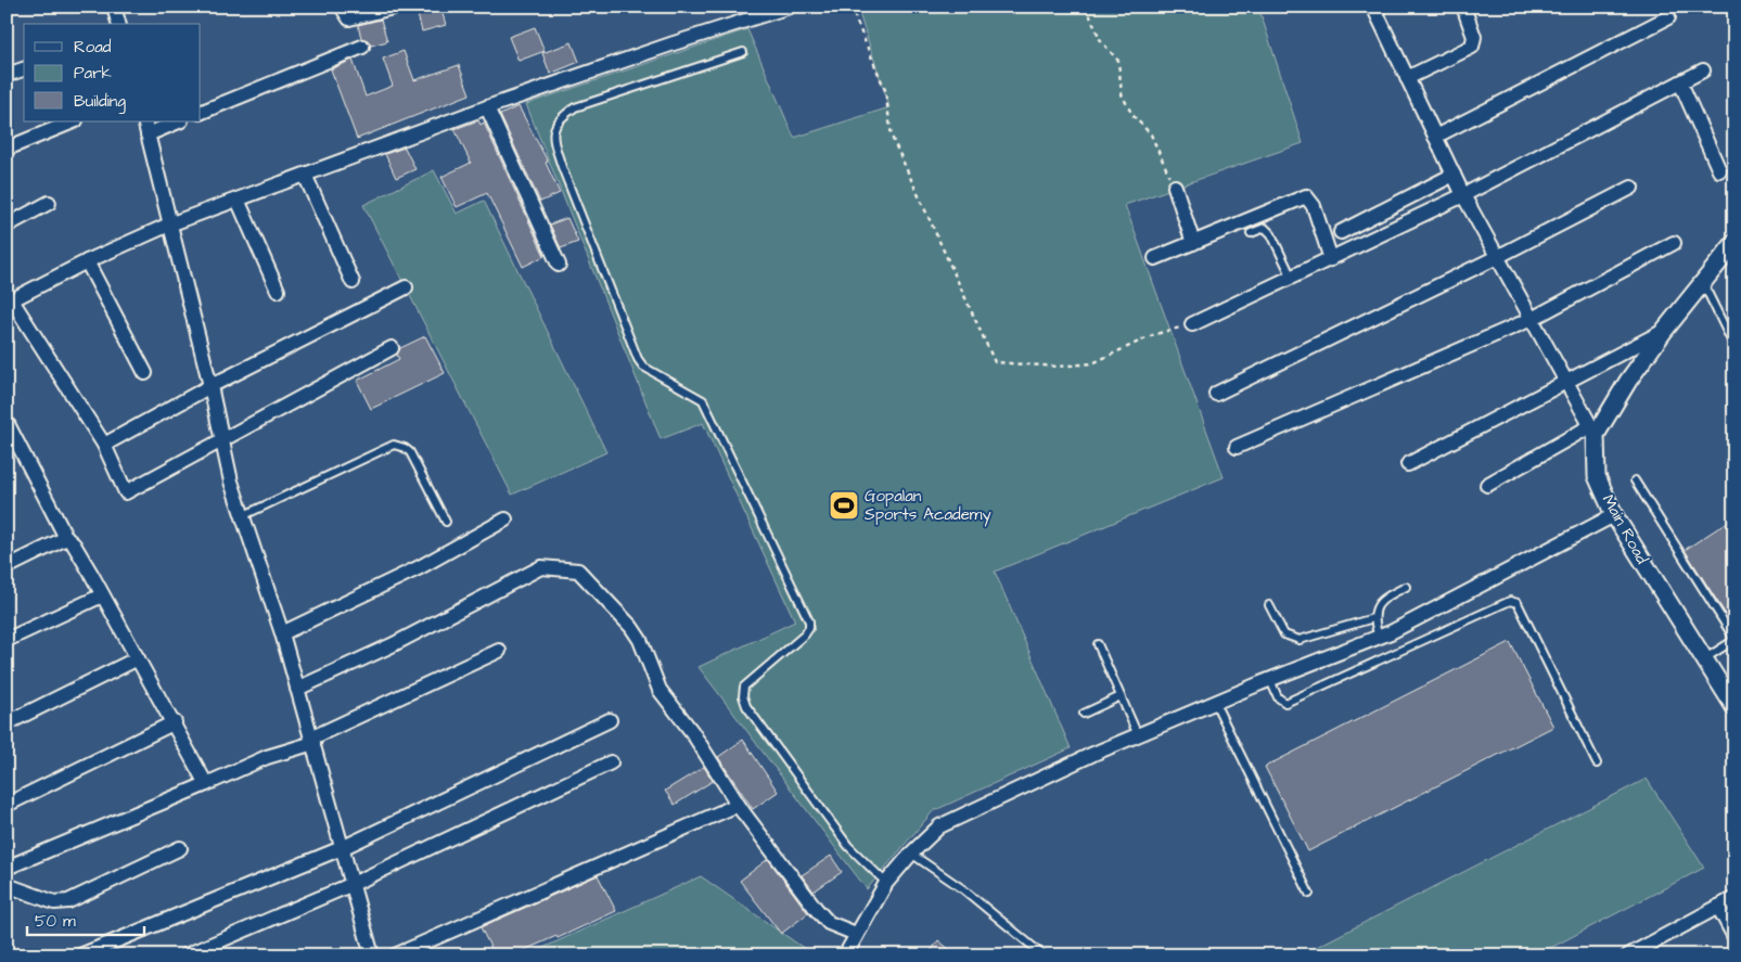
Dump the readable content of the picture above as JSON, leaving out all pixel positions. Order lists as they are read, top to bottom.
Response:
{
  "streets": {
    "street": ["Main Road"]
  },
  "places": {
    "sports": ["Gopalan Sports Academy"]
  },
  "legend": ["Road", "Park", "Building"],
  "scale_bar": "50 m"
}
